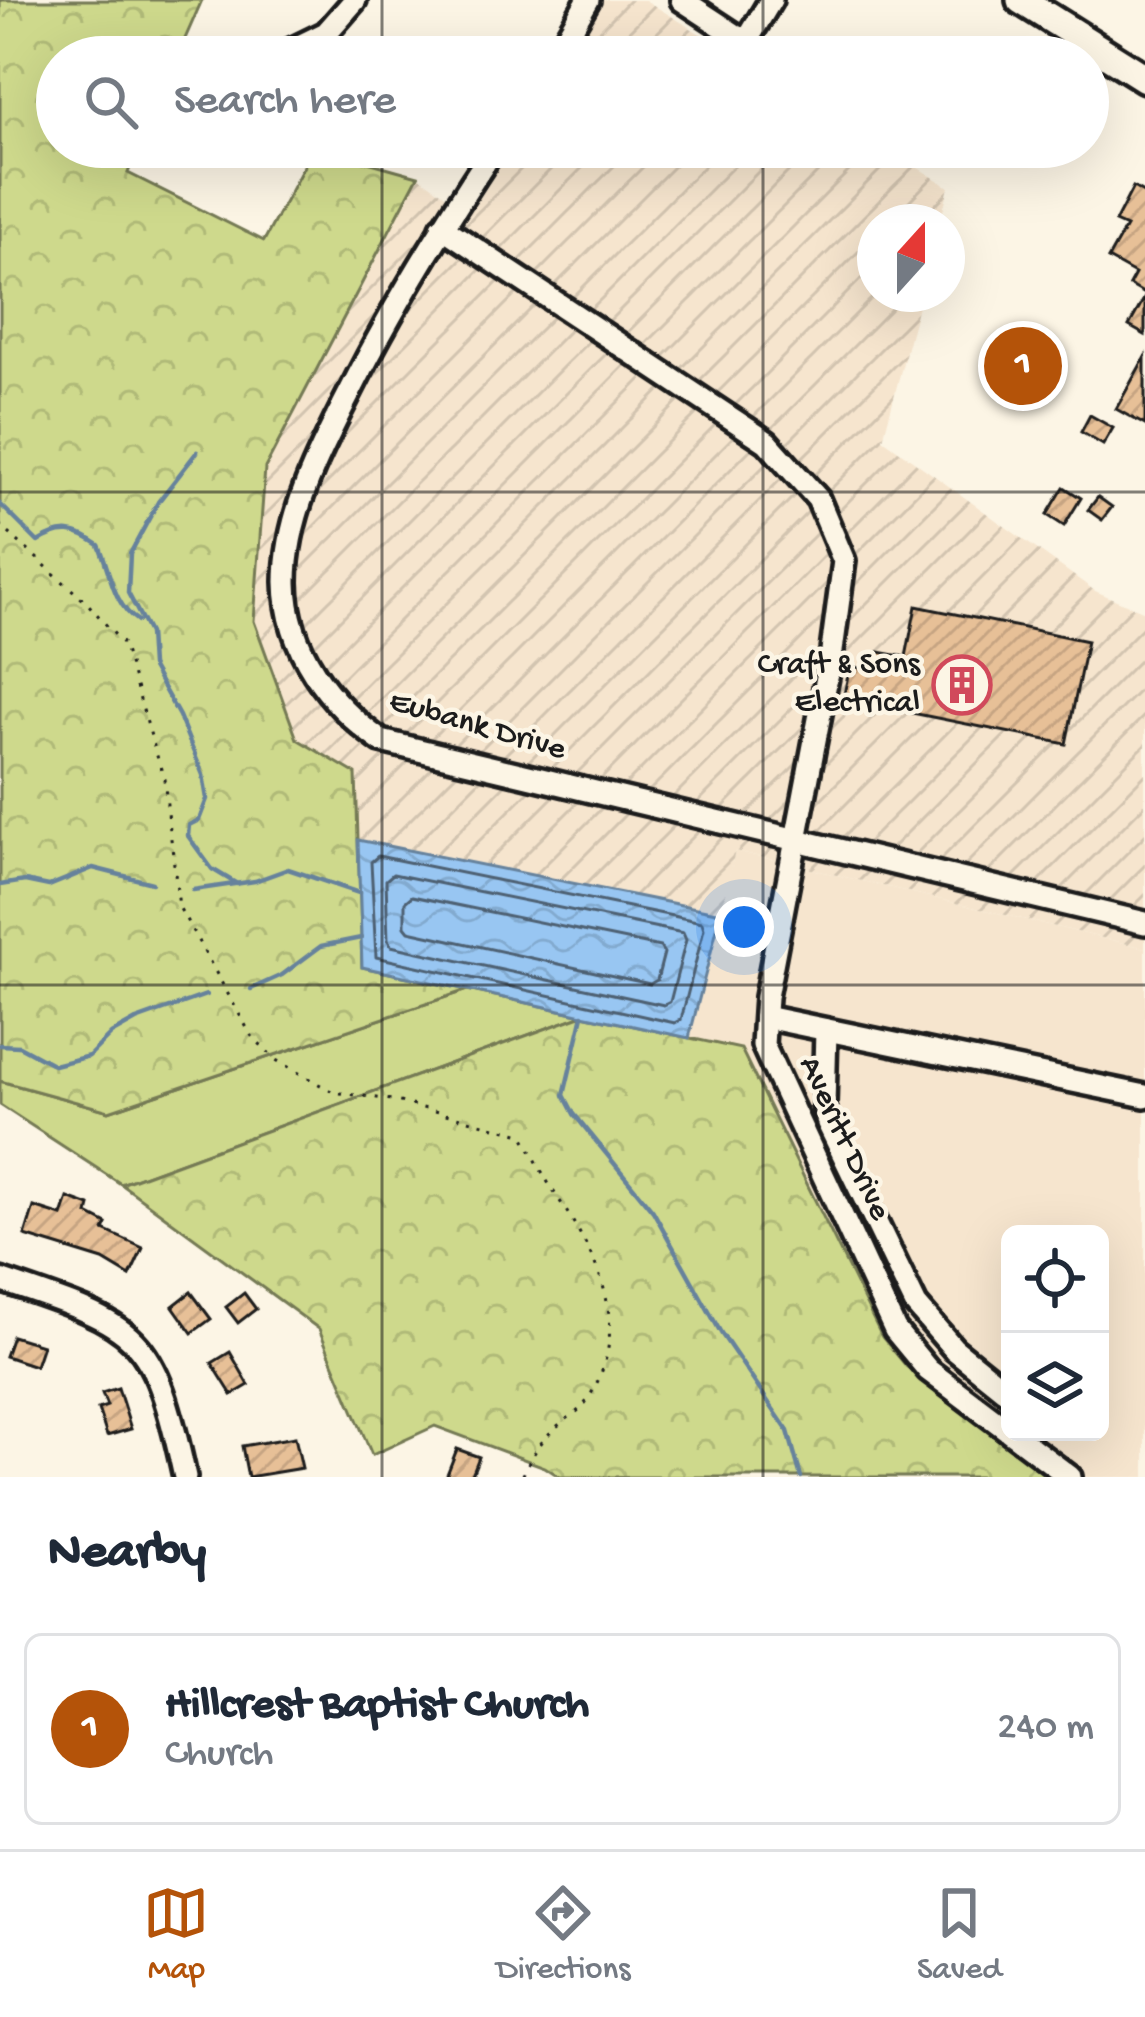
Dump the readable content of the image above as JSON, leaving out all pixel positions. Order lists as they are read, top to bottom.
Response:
{
  "streets": {
    "street": ["Eubank Drive", "Averitt Drive"]
  },
  "crossings": [
    ["Eubank Drive", "Averitt Drive"]
  ],
  "places": {
    "building": ["Craft & Sons Electrical"]
  },
  "north": "top",
  "page": {
    "search": "Search here",
    "pins": "1",
    "heading": "Nearby",
    "list": [
      {
        "mark": "1",
        "name": "Hillcrest Baptist Church",
        "note": "Church",
        "value": "240 m"
      }
    ],
    "nav": ["Map", "Directions", "Saved"]
  }
}
